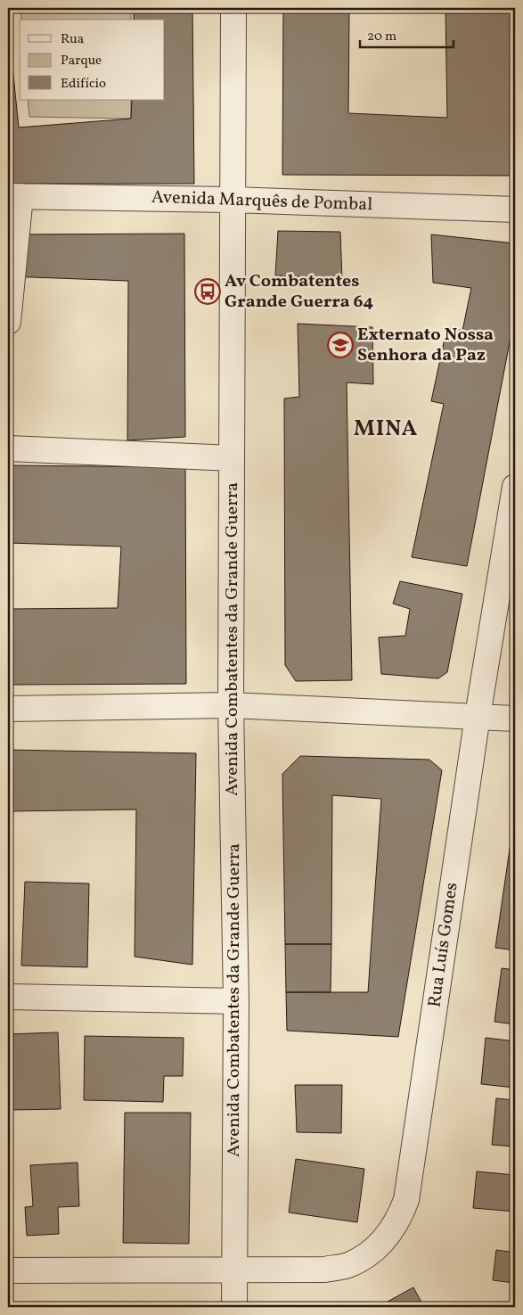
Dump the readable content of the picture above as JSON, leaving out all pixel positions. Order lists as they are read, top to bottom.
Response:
{
  "streets": {
    "street": ["Avenida Marquês de Pombal", "Avenida Combatentes da Grande Guerra", "Rua Luís Gomes"]
  },
  "crossings": [
    ["Avenida Marquês de Pombal", "Avenida Combatentes da Grande Guerra"],
    ["Avenida Combatentes da Grande Guerra", "Rua Luís Gomes"]
  ],
  "districts": ["MINA"],
  "places": {
    "bus stop": ["Av Combatentes Grande Guerra 64"],
    "school or university": ["Externato Nossa Senhora da Paz"]
  },
  "legend": ["Rua", "Parque", "Edifício"],
  "scale_bar": "20 m"
}
